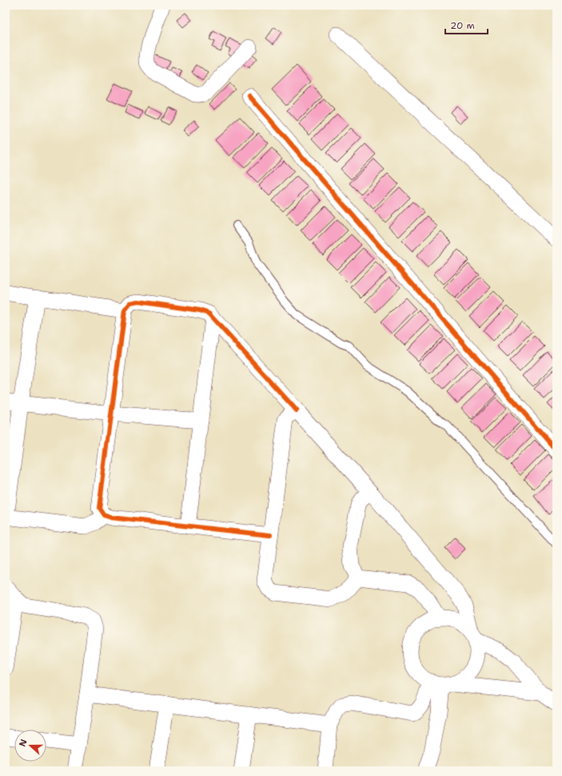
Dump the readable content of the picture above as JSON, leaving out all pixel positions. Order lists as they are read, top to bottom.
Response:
{
  "scale_bar": "20 m",
  "north": "left"
}
